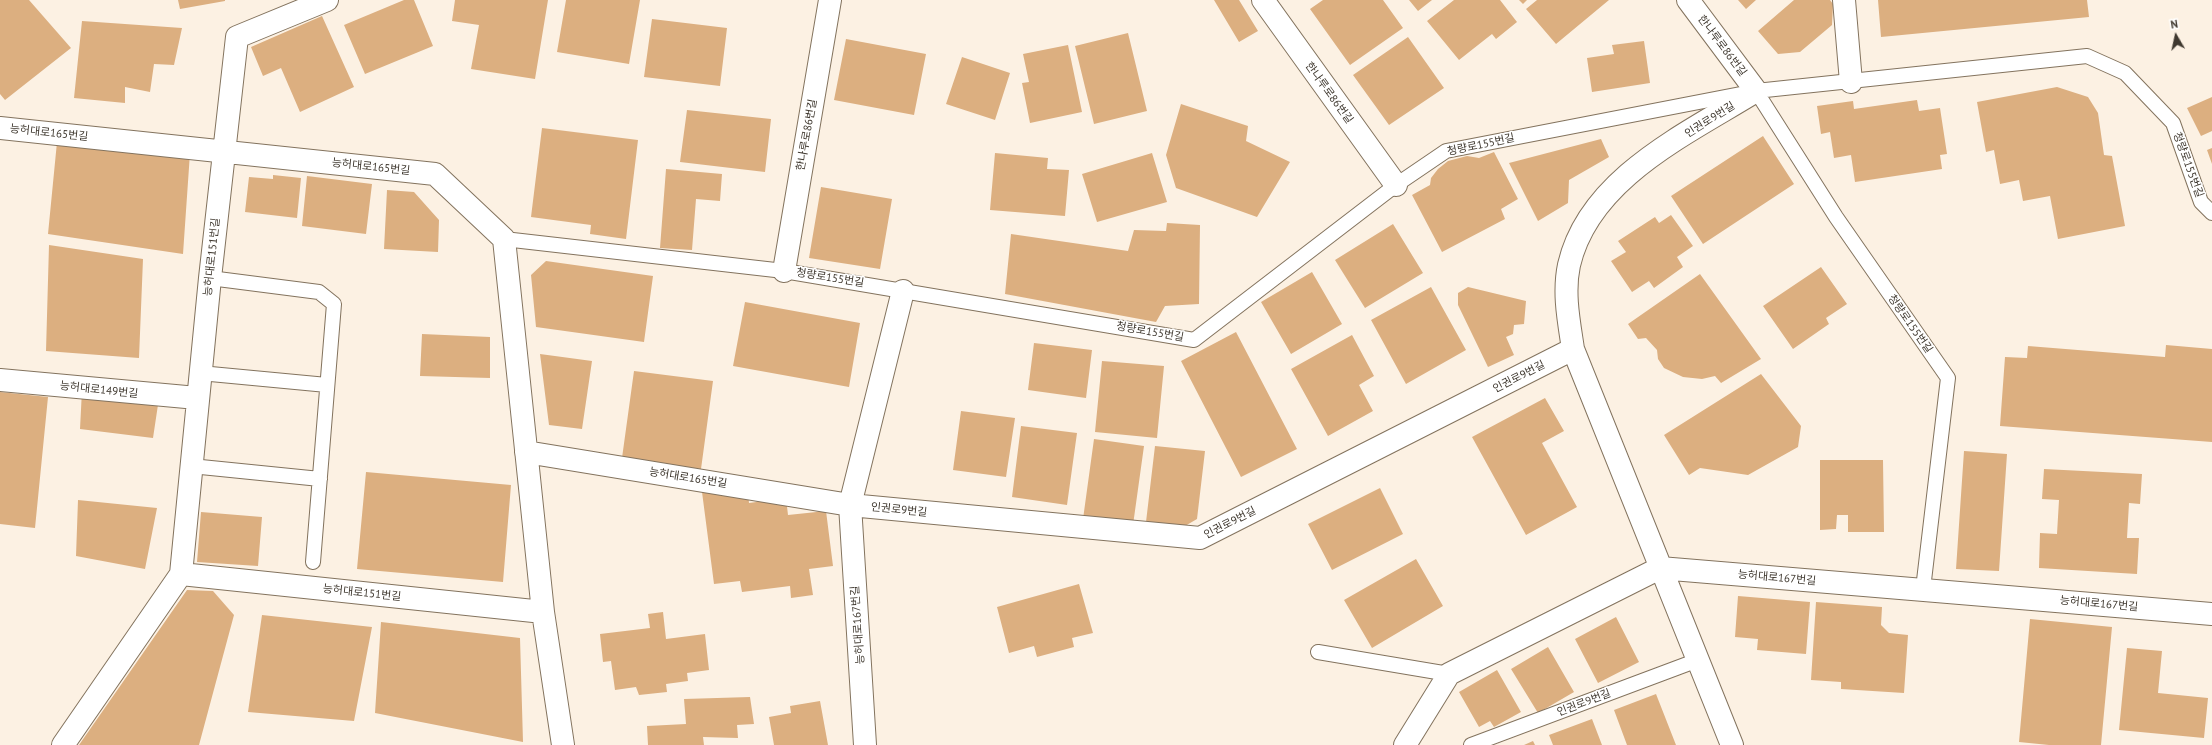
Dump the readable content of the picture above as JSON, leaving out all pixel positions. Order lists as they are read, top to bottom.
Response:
{
  "streets": {
    "street": [
      "한나루로86번길",
      "인권로9번길",
      "능허대로165번길",
      "능허대로151번길",
      "능허대로149번길",
      "능허대로167번길"
    ],
    "lane": ["청량로155번길"]
  },
  "crossings": [
    ["한나루로86번길", "인권로9번길"],
    ["한나루로86번길", "청량로155번길"],
    ["인권로9번길", "능허대로165번길"],
    ["인권로9번길", "청량로155번길"],
    ["인권로9번길", "능허대로167번길"],
    ["능허대로165번길", "청량로155번길"],
    ["능허대로165번길", "능허대로151번길"],
    ["능허대로165번길", "능허대로167번길"],
    ["청량로155번길", "능허대로167번길"],
    ["능허대로151번길", "능허대로149번길"]
  ],
  "north": "top"
}
